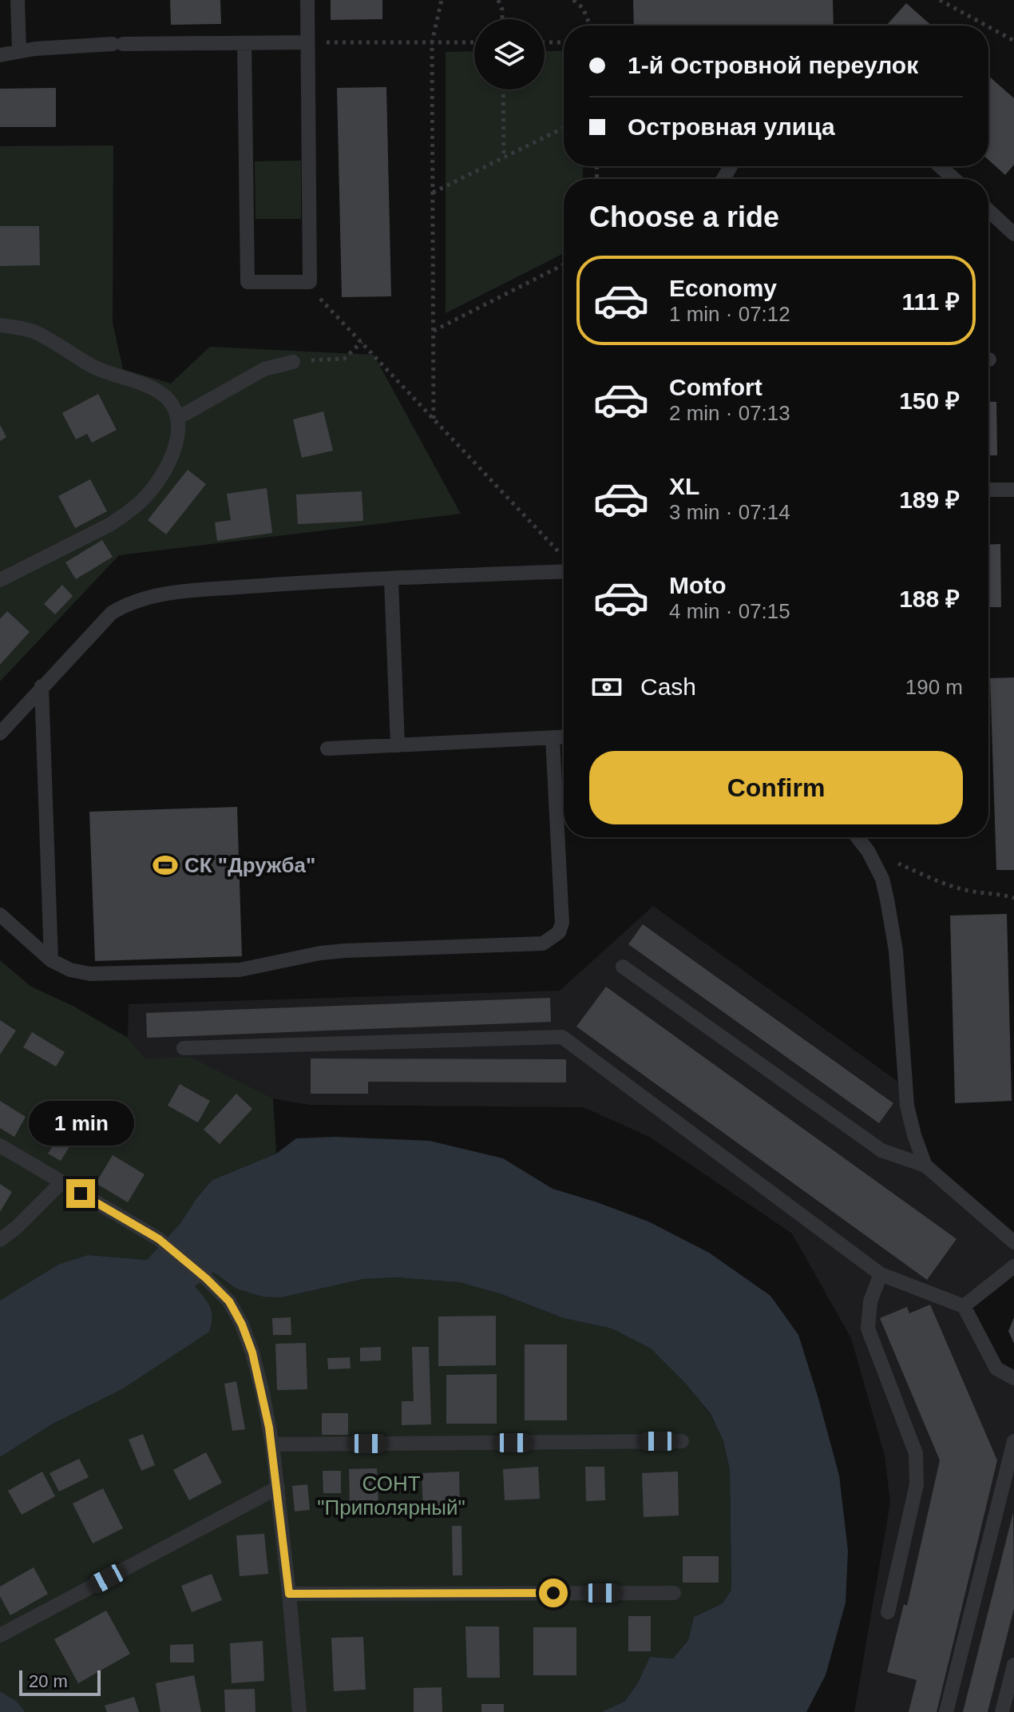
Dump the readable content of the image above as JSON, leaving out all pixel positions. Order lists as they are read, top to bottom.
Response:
{
  "parks": ["СОНТ \"Приполярный\""],
  "places": {
    "sports": ["СК \"Дружба\""]
  },
  "scale_bar": "20 m",
  "page": {
    "banner": ["1-й Островной переулок", "Островная улица"],
    "heading": "Choose a ride",
    "list": [
      {
        "name": "Economy",
        "note": "1 min · 07:12",
        "value": "111 ₽"
      },
      {
        "name": "Comfort",
        "note": "2 min · 07:13",
        "value": "150 ₽"
      },
      {
        "name": "XL",
        "note": "3 min · 07:14",
        "value": "189 ₽"
      },
      {
        "name": "Moto",
        "note": "4 min · 07:15",
        "value": "188 ₽"
      }
    ],
    "pay": ["Cash", "190 m"],
    "buttons": "Confirm",
    "bubble": "1 min",
    "scale": "20 m"
  }
}
